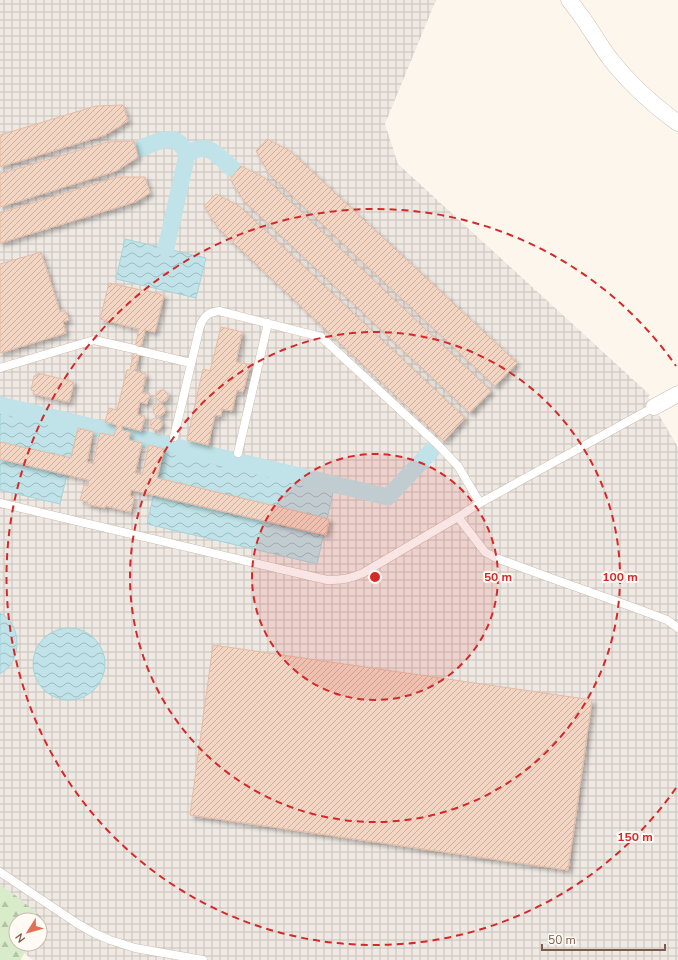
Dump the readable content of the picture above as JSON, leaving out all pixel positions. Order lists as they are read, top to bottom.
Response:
{
  "scale_bar": "50 m",
  "north": "bottom left",
  "rings": ["50 m", "100 m", "150 m"]
}
